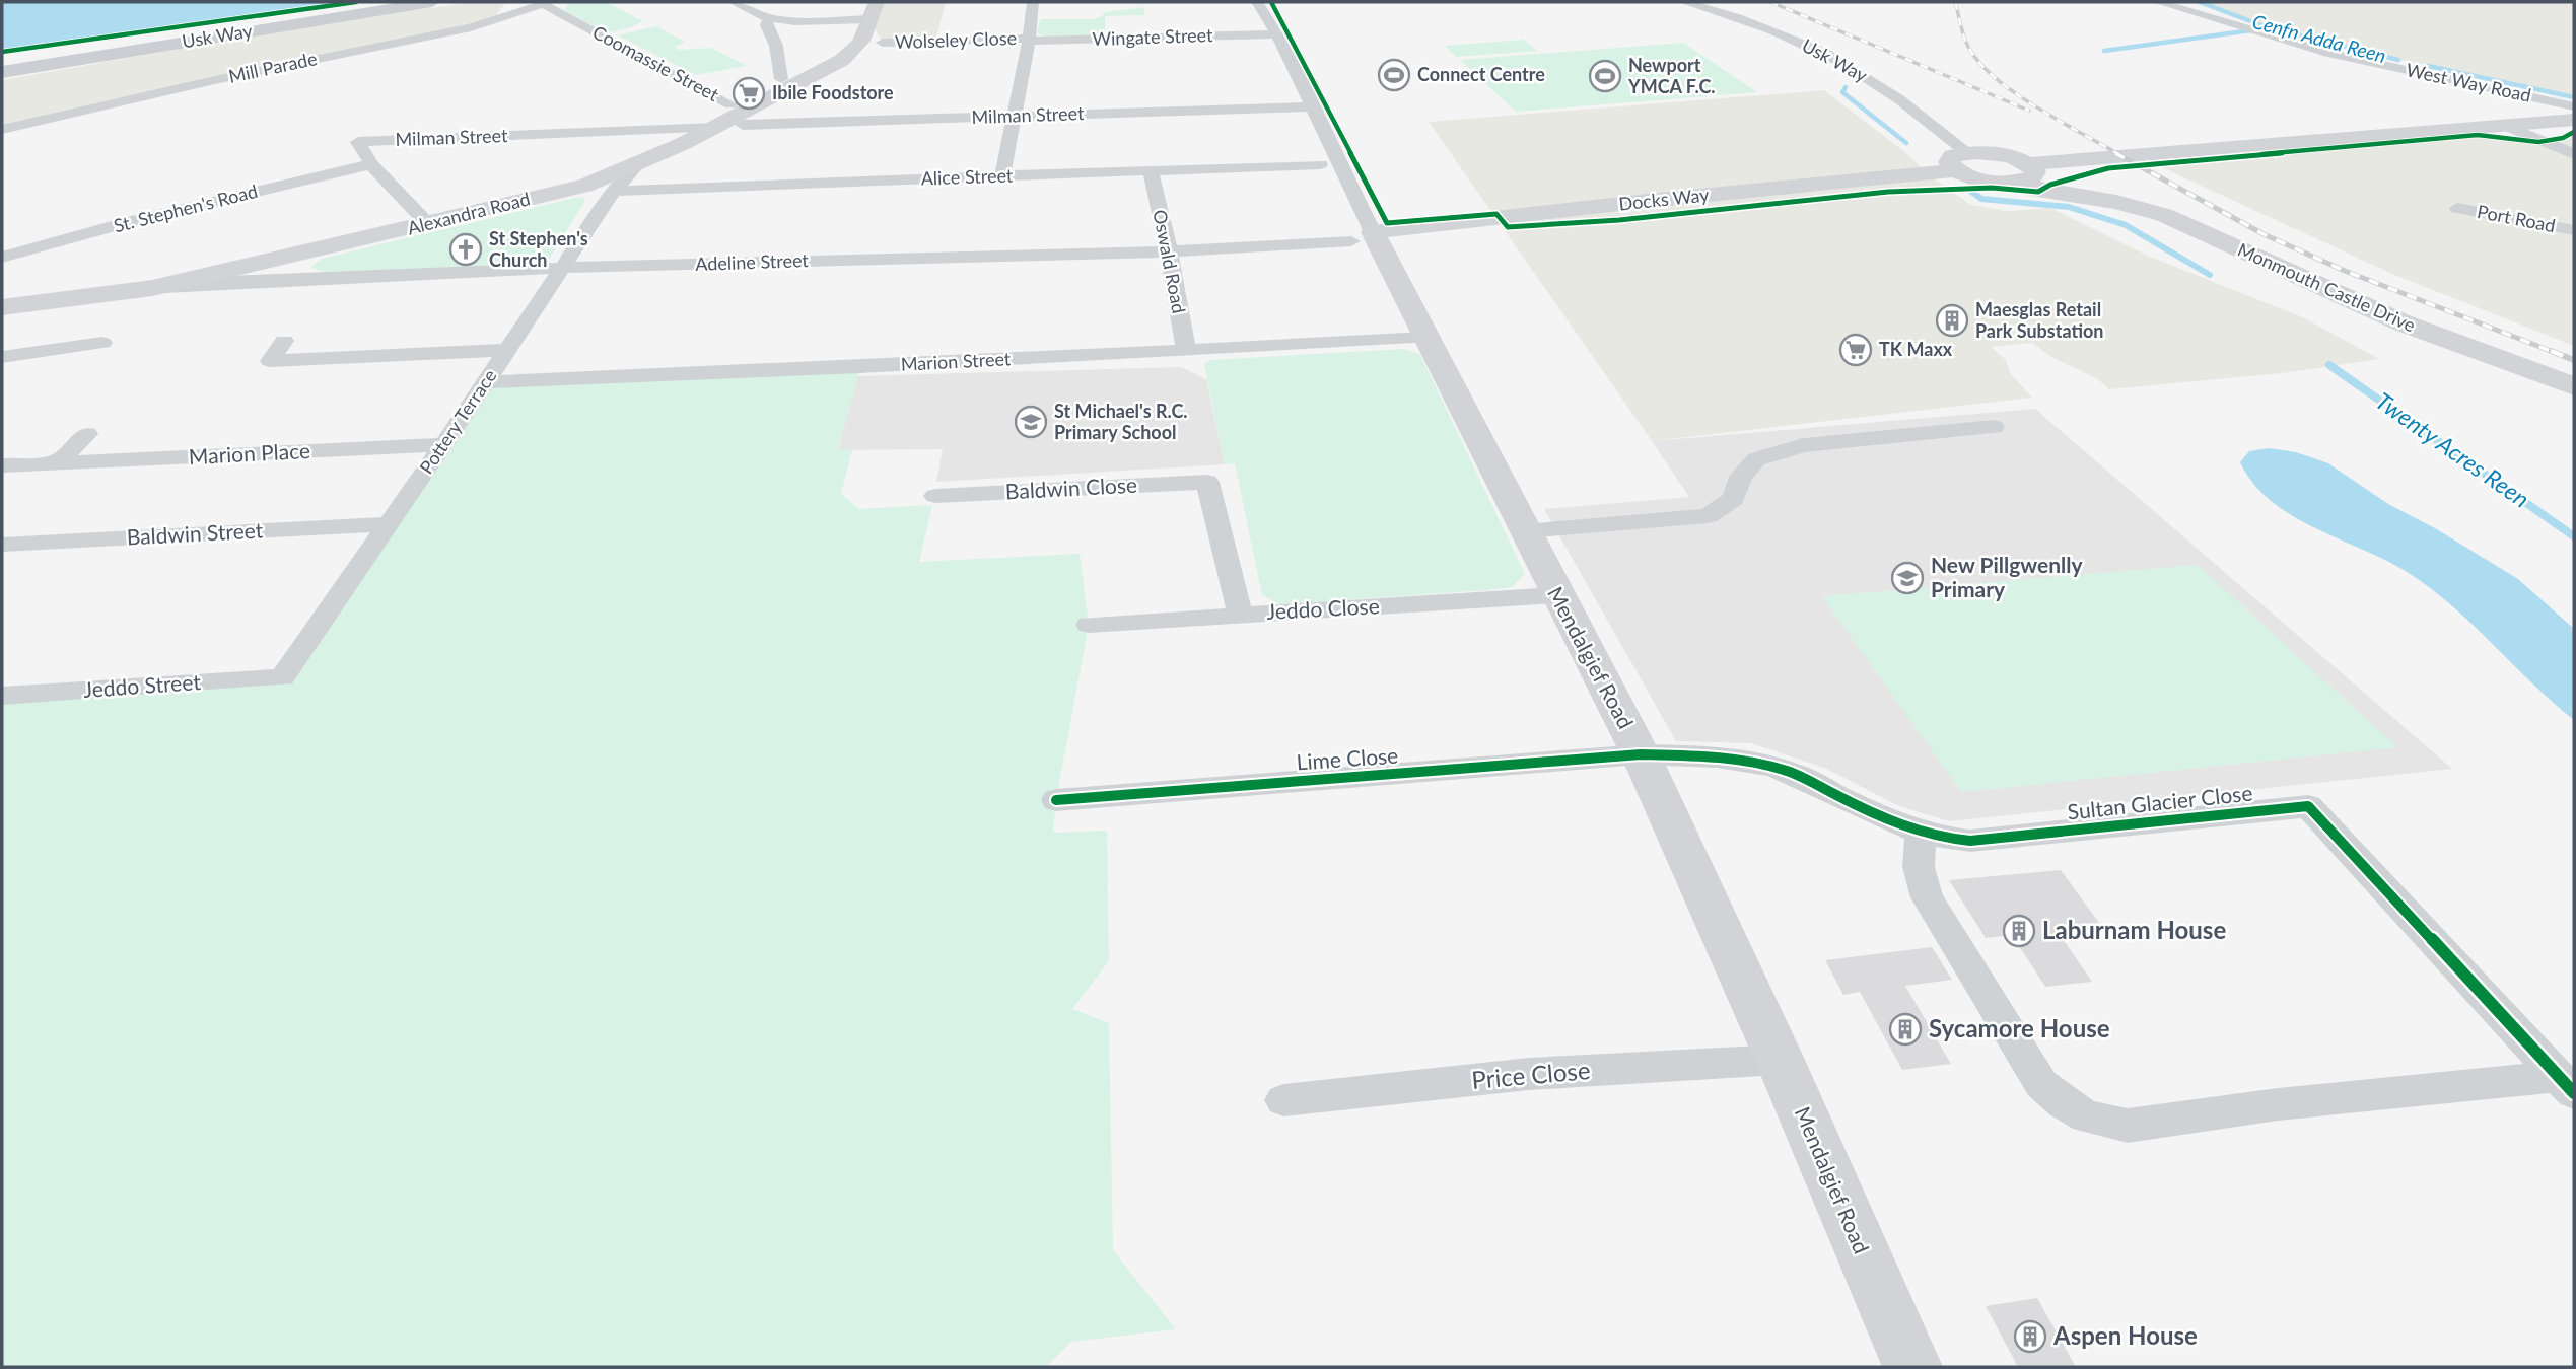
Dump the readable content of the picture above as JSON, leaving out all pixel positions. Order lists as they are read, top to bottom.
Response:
{
  "streets": {
    "main road": ["Usk Way"],
    "street": [
      "Wingate Street",
      "Wolseley Close",
      "Coomassie Street",
      "Mill Parade",
      "West Way Road",
      "Milman Street",
      "Alice Street",
      "Docks Way",
      "St. Stephen's Road",
      "Alexandra Road",
      "Port Road",
      "Oswald Road",
      "Adeline Street",
      "Monmouth Castle Drive",
      "Marion Street",
      "Pottery Terrace",
      "Marion Place",
      "Baldwin Close",
      "Baldwin Street",
      "Jeddo Close",
      "Mendalgief Road",
      "Jeddo Street",
      "Lime Close",
      "Sultan Glacier Close",
      "Price Close"
    ]
  },
  "crossings": [
    ["Usk Way", "Docks Way"],
    ["Wingate Street", "Wolseley Close"],
    ["Wingate Street", "Mendalgief Road"],
    ["Coomassie Street", "Mill Parade"],
    ["Milman Street", "St. Stephen's Road"],
    ["Milman Street", "Alexandra Road"],
    ["Milman Street", "Mendalgief Road"],
    ["Alice Street", "Oswald Road"],
    ["Alice Street", "Pottery Terrace"],
    ["Docks Way", "Adeline Street"],
    ["Docks Way", "Monmouth Castle Drive"],
    ["Docks Way", "Mendalgief Road"],
    ["Alexandra Road", "Adeline Street"],
    ["Alexandra Road", "Pottery Terrace"],
    ["Oswald Road", "Adeline Street"],
    ["Oswald Road", "Marion Street"],
    ["Adeline Street", "Pottery Terrace"],
    ["Adeline Street", "Mendalgief Road"],
    ["Marion Street", "Pottery Terrace"],
    ["Marion Street", "Mendalgief Road"],
    ["Pottery Terrace", "Marion Place"],
    ["Pottery Terrace", "Baldwin Street"],
    ["Pottery Terrace", "Jeddo Street"],
    ["Baldwin Close", "Jeddo Close"],
    ["Jeddo Close", "Mendalgief Road"],
    ["Mendalgief Road", "Lime Close"],
    ["Mendalgief Road", "Sultan Glacier Close"],
    ["Mendalgief Road", "Price Close"],
    ["Lime Close", "Sultan Glacier Close"]
  ],
  "water": ["Cenfn Adda Reen", "Twenty Acres Reen"],
  "places": {
    "sports": ["Connect Centre", "Newport YMCA F.C."],
    "supermarket": ["Ibile Foodstore", "TK Maxx"],
    "church": ["St Stephen's Church"],
    "building": [
      "Maesglas Retail Park Substation",
      "Laburnam House",
      "Sycamore House",
      "Aspen House"
    ],
    "school or university": ["St Michael's R.C. Primary School", "New Pillgwenlly Primary"]
  }
}
